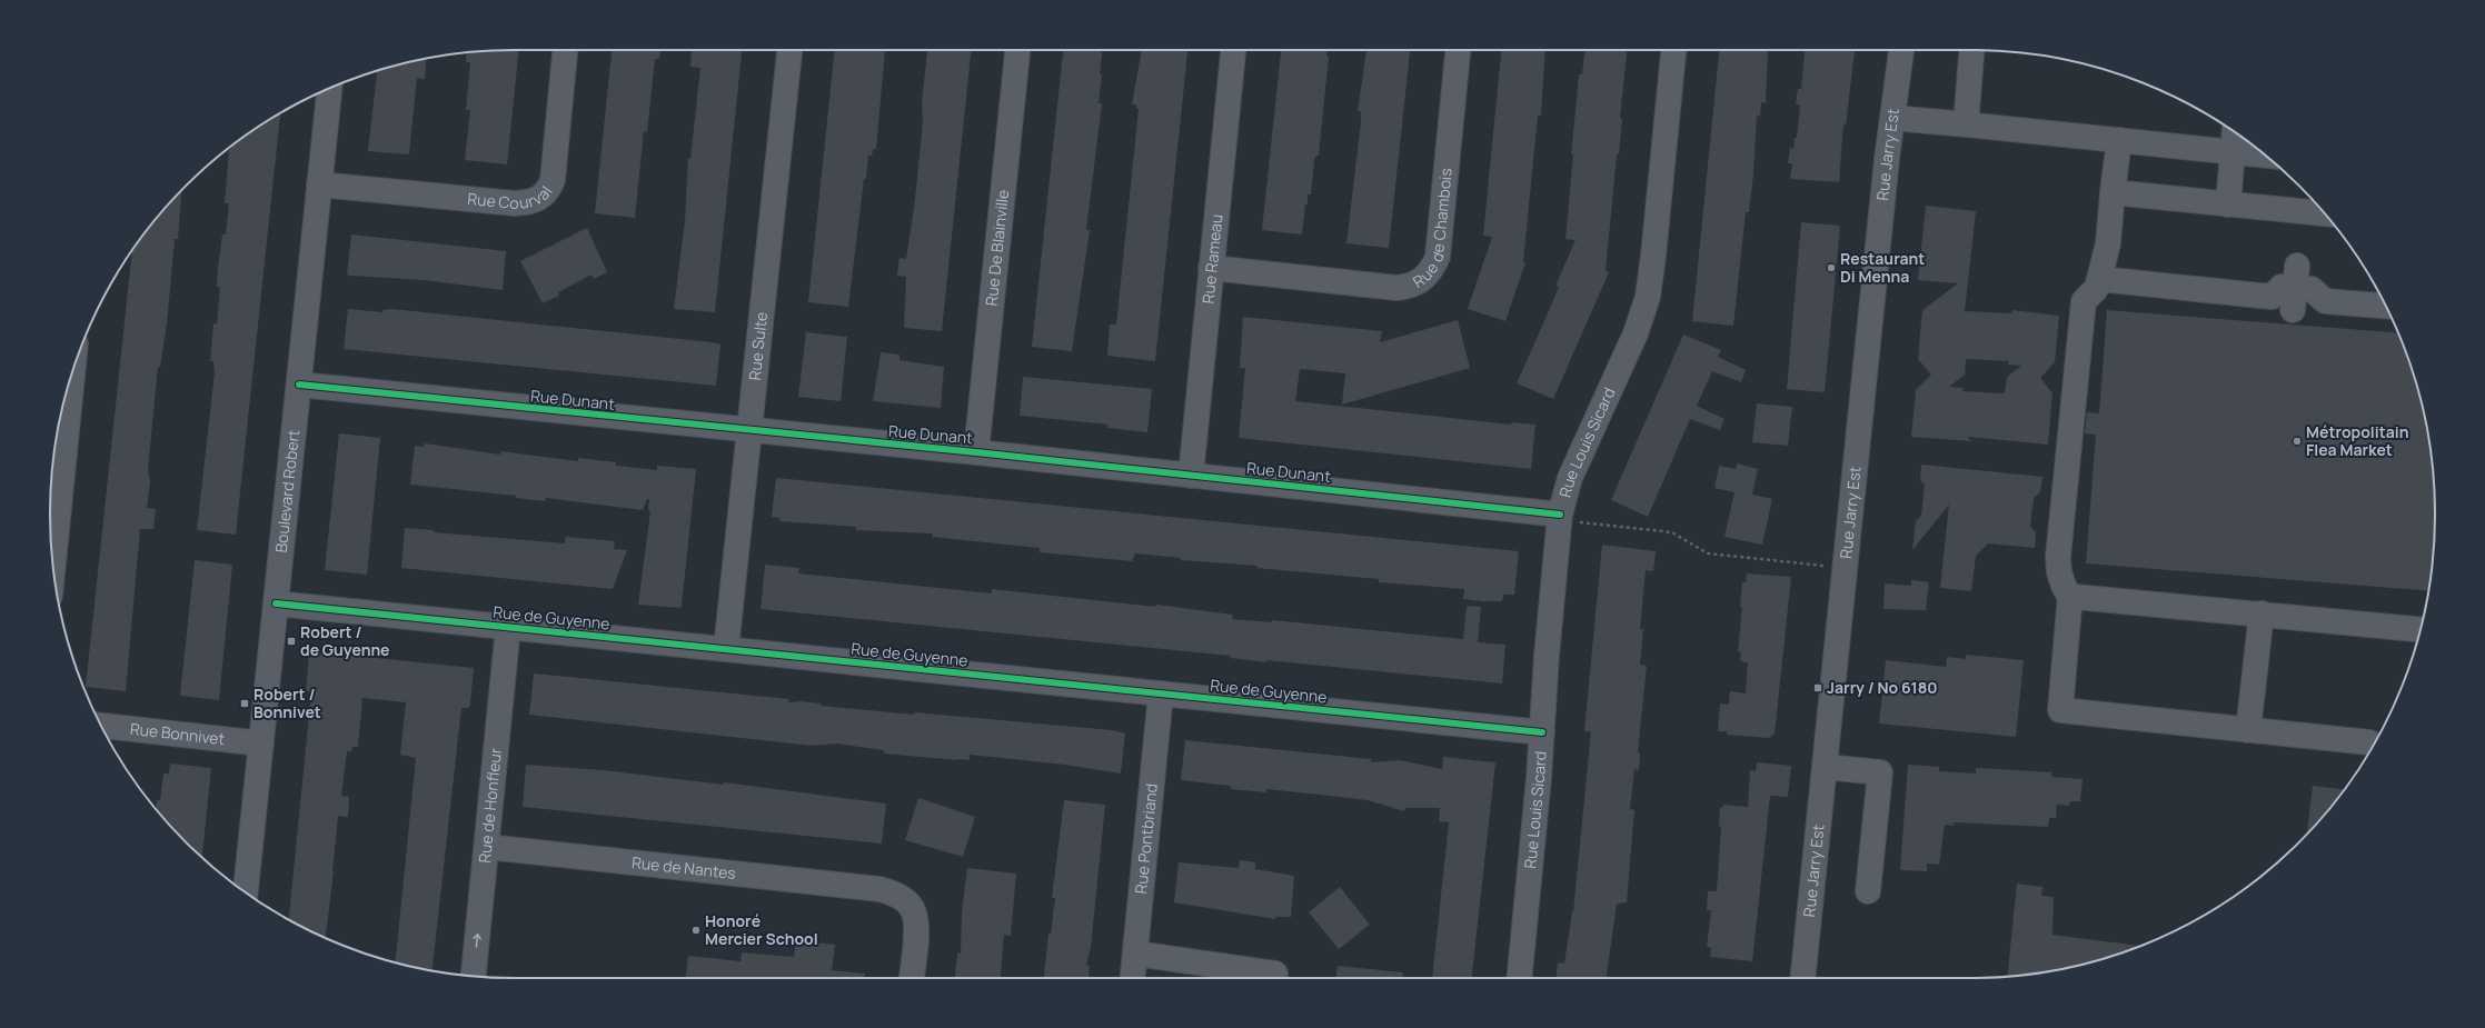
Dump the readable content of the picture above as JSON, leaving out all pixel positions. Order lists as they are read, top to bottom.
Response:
{
  "streets": {
    "street": [
      "Rue Jarry Est",
      "Rue Courval",
      "Rue de Chambois",
      "Rue De Blainville",
      "Rue Rameau",
      "Rue Sulte",
      "Rue Dunant",
      "Rue Louis Sicard",
      "Boulevard Robert",
      "Rue de Guyenne",
      "Rue Bonnivet",
      "Rue de Honfleur",
      "Rue Pontbriand",
      "Rue de Nantes"
    ]
  },
  "crossings": [
    ["Rue Courval", "Boulevard Robert"],
    ["Rue de Chambois", "Rue Rameau"],
    ["Rue De Blainville", "Rue Dunant"],
    ["Rue Rameau", "Rue Dunant"],
    ["Rue Sulte", "Rue Dunant"],
    ["Rue Sulte", "Rue de Guyenne"],
    ["Rue Dunant", "Rue Louis Sicard"],
    ["Rue Dunant", "Boulevard Robert"],
    ["Rue Louis Sicard", "Rue de Guyenne"],
    ["Boulevard Robert", "Rue de Guyenne"],
    ["Boulevard Robert", "Rue Bonnivet"],
    ["Rue de Guyenne", "Rue de Honfleur"],
    ["Rue de Guyenne", "Rue Pontbriand"],
    ["Rue de Honfleur", "Rue de Nantes"]
  ],
  "one_way": ["Rue de Honfleur"],
  "places": {
    "other": ["Restaurant Di Menna", "Métropolitain Flea Market", "Honoré Mercier School"],
    "transit": ["Robert / de Guyenne", "Jarry / No 6180", "Robert / Bonnivet"]
  }
}
